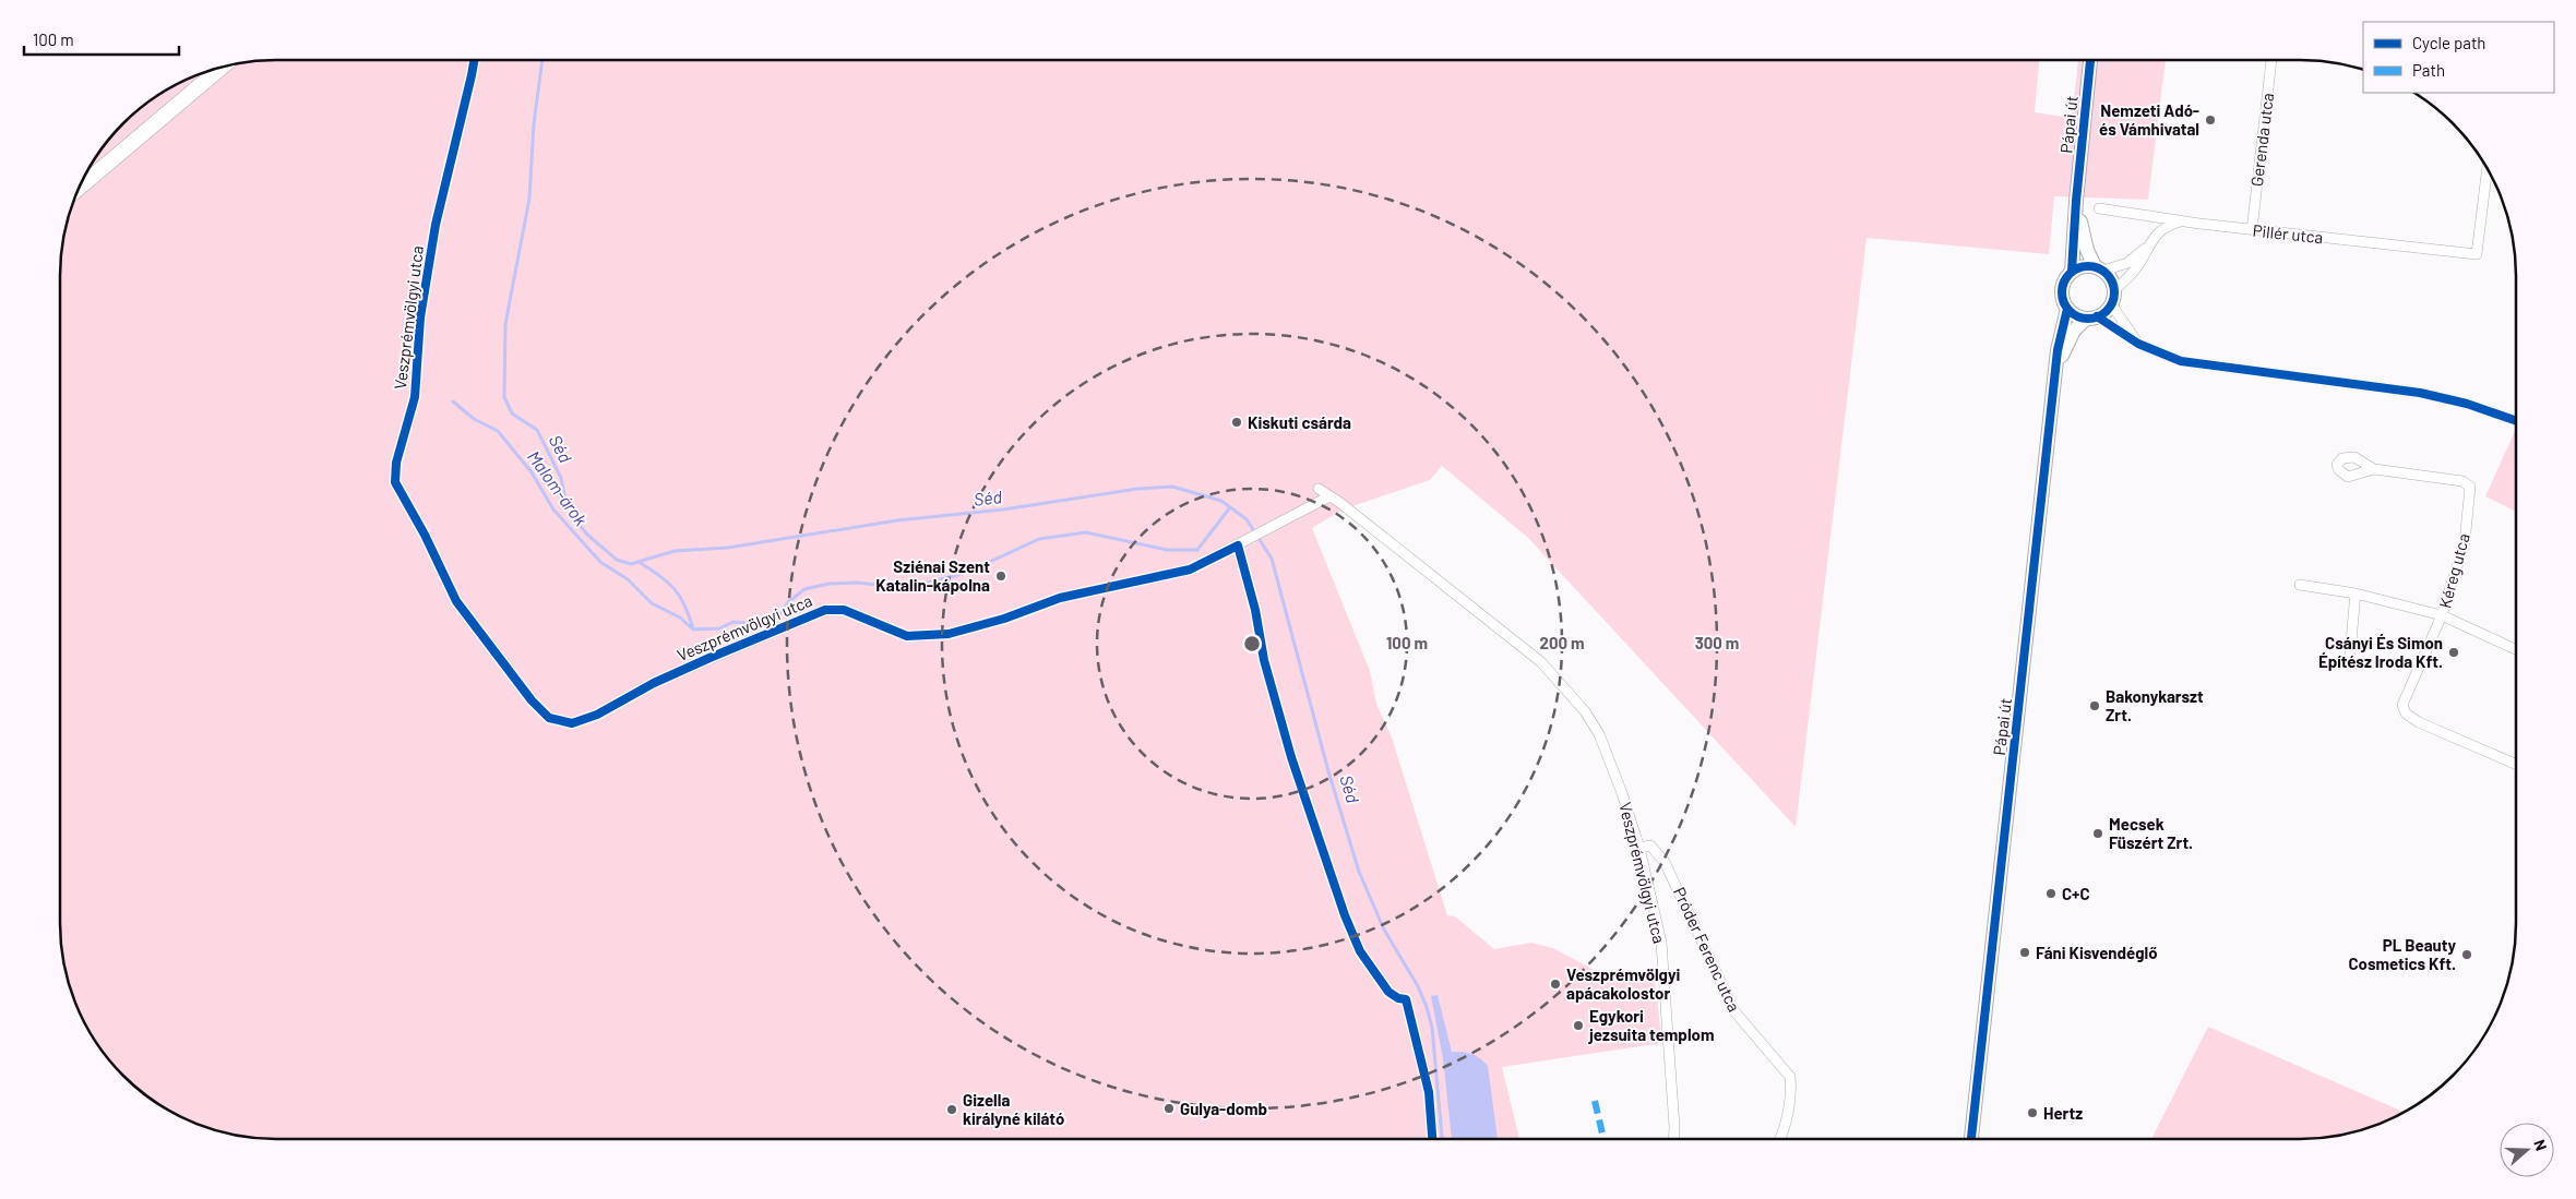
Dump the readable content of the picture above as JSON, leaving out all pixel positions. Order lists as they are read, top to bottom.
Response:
{
  "streets": {
    "main road": ["Pápai út"],
    "street": [
      "Gerenda utca",
      "Pillér utca",
      "Veszprémvölgyi utca",
      "Kéreg utca",
      "Próder Ferenc utca"
    ]
  },
  "crossings": [
    ["Gerenda utca", "Pillér utca"],
    ["Veszprémvölgyi utca", "Próder Ferenc utca"]
  ],
  "water": ["Séd", "Malom-árok"],
  "places": [
    "Nemzeti Adó- és Vámhivatal",
    "Kiskuti csárda",
    "Sziénai Szent Katalin-kápolna",
    "Csányi És Simon Építész Iroda Kft.",
    "Bakonykarszt Zrt.",
    "Mecsek Füszért Zrt.",
    "C+C",
    "Fáni Kisvendéglő",
    "PL Beauty Cosmetics Kft.",
    "Veszprémvölgyi apácakolostor",
    "Egykori jezsuita templom",
    "Gulya-domb",
    "Gizella királyné kilátó",
    "Hertz"
  ],
  "legend": ["Cycle path", "Path"],
  "scale_bar": "100 m",
  "north": "right",
  "rings": ["100 m", "200 m", "300 m"]
}
